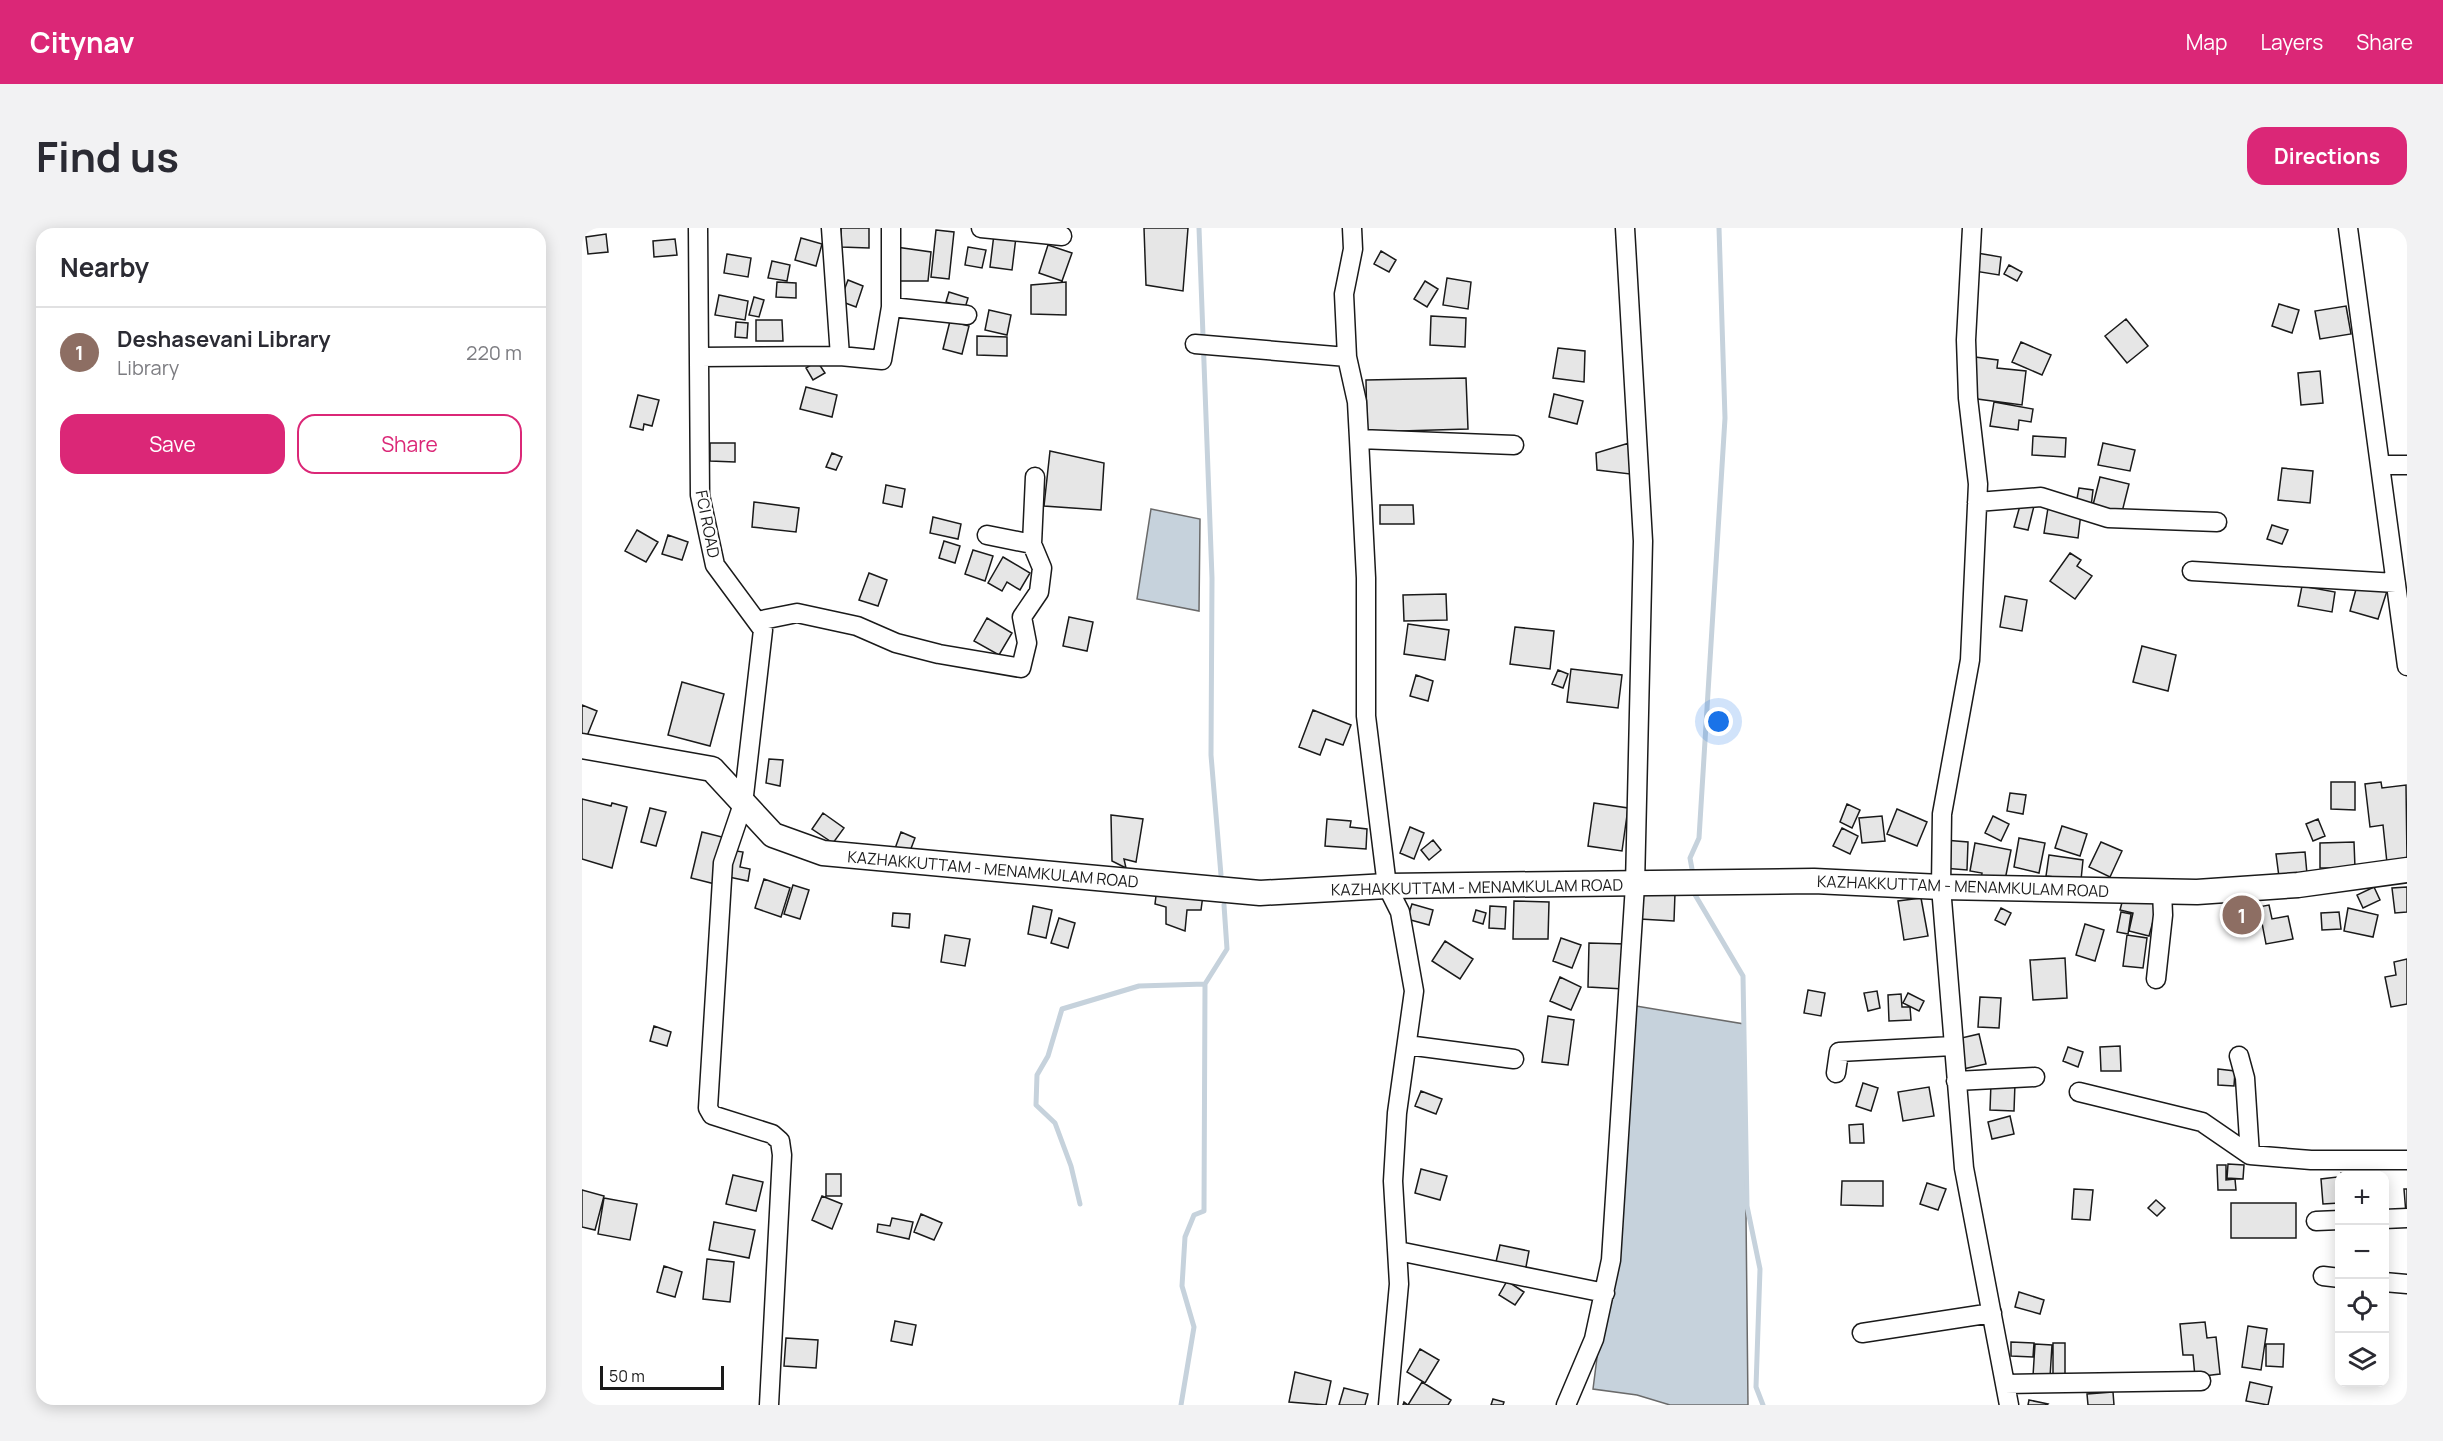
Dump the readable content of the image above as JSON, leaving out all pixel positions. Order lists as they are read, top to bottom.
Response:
{
  "streets": {
    "main road": ["KAZHAKKUTTAM - MENAMKULAM ROAD"],
    "street": ["FCI ROAD"]
  },
  "crossings": [
    ["FCI ROAD", "KAZHAKKUTTAM - MENAMKULAM ROAD"]
  ],
  "scale_bar": "50 m",
  "page": {
    "header": "Citynav",
    "nav": ["Map", "Layers", "Share"],
    "title": "Find us",
    "buttons": [
      "Directions",
      ["Save", "Share"]
    ],
    "heading": "Nearby",
    "list": [
      {
        "mark": "1",
        "name": "Deshasevani Library",
        "note": "Library",
        "value": "220 m"
      }
    ],
    "pins": "1",
    "map_buttons": ["+", "−"],
    "scale": "50 m"
  }
}
